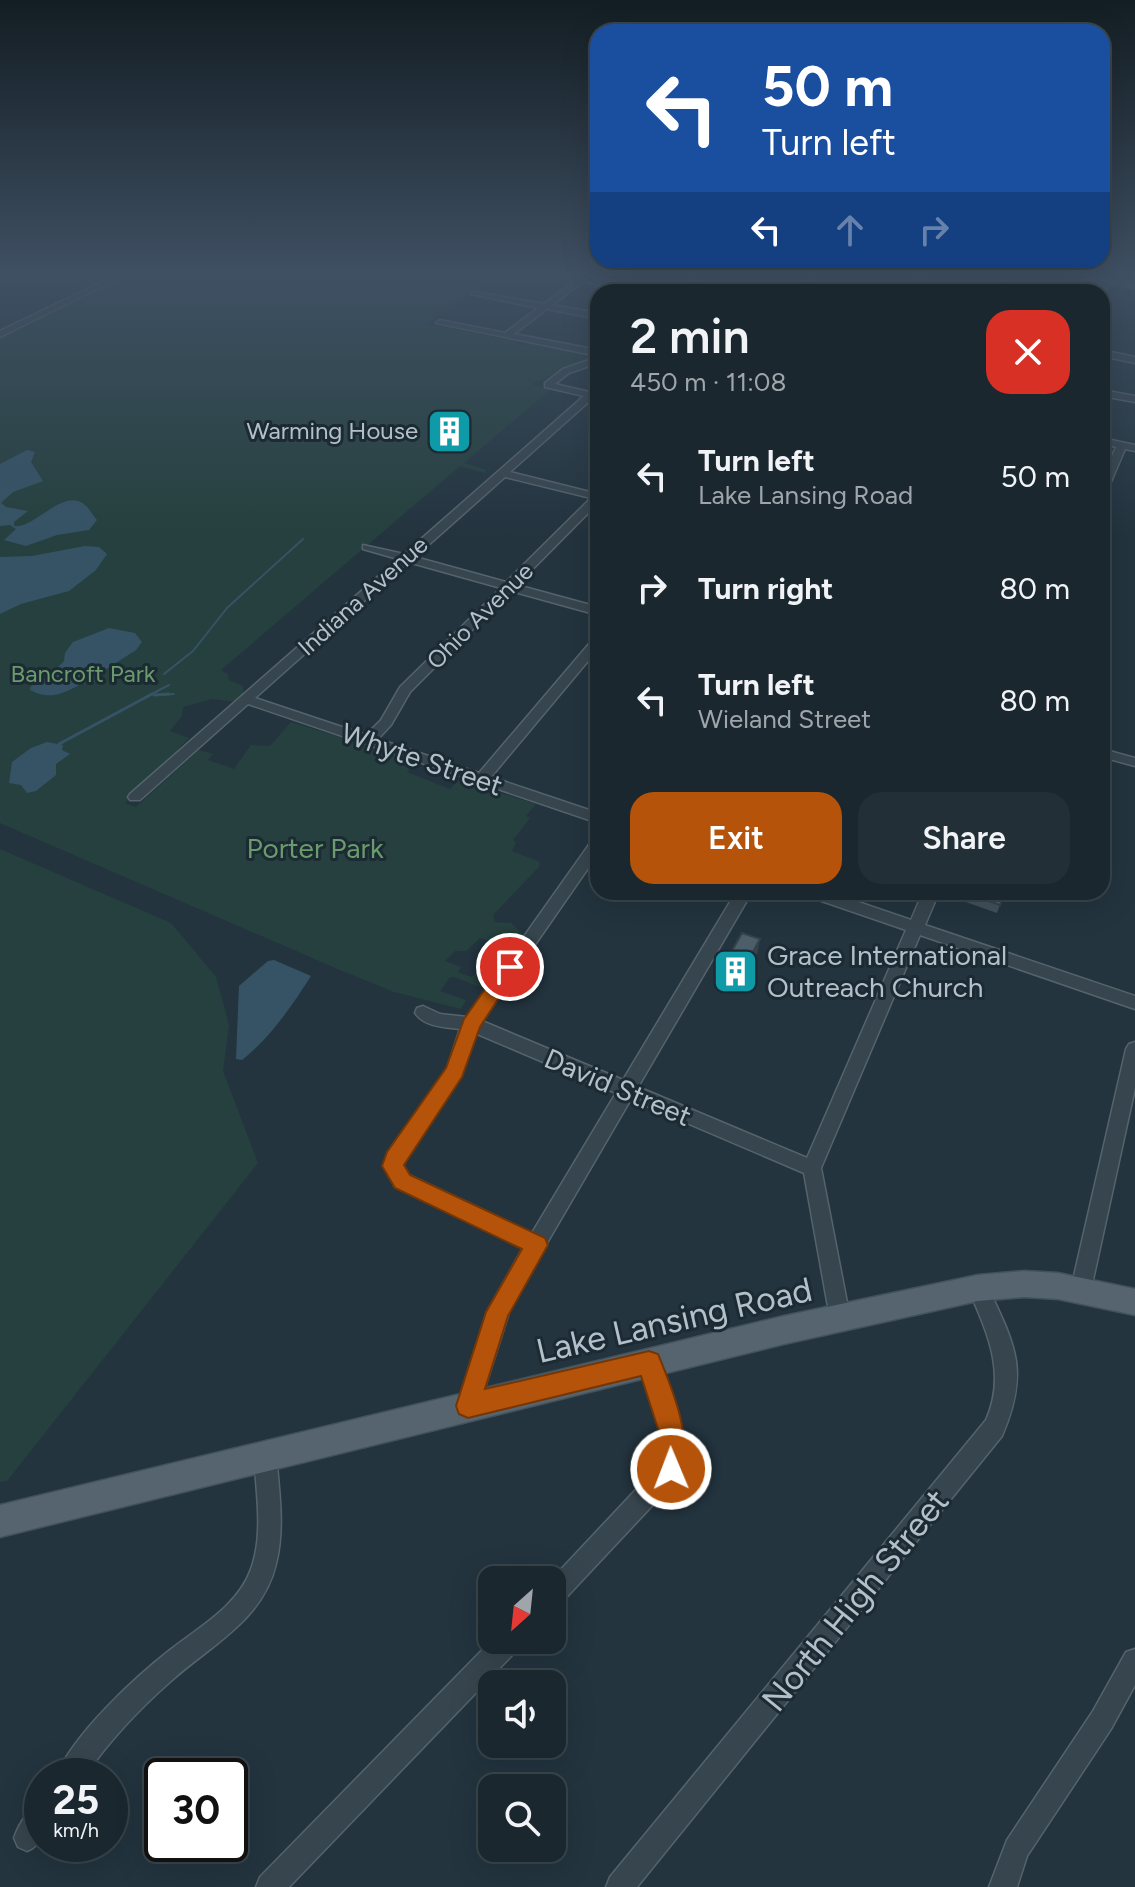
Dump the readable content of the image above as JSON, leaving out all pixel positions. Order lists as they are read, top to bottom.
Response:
{
  "streets": {
    "main road": ["Lake Lansing Road"],
    "street": [
      "Indiana Avenue",
      "Ohio Avenue",
      "Whyte Street",
      "David Street",
      "North High Street"
    ]
  },
  "crossings": [
    ["Indiana Avenue", "Whyte Street"],
    ["Ohio Avenue", "Whyte Street"],
    ["Lake Lansing Road", "North High Street"]
  ],
  "parks": ["Bancroft Park", "Porter Park"],
  "places": {
    "building": ["Warming House", "Grace International Outreach Church"]
  },
  "north": "bottom left",
  "page": {
    "turn": ["50 m", "Turn left"],
    "heading": ["2 min", "450 m · 11:08"],
    "list": [
      {
        "name": "Turn left",
        "note": "Lake Lansing Road",
        "value": "50 m"
      },
      {
        "name": "Turn right",
        "value": "80 m"
      },
      {
        "name": "Turn left",
        "note": "Wieland Street",
        "value": "80 m"
      }
    ],
    "buttons": ["Exit", "Share"],
    "speed": "25 km/h",
    "limit": "30"
  }
}
